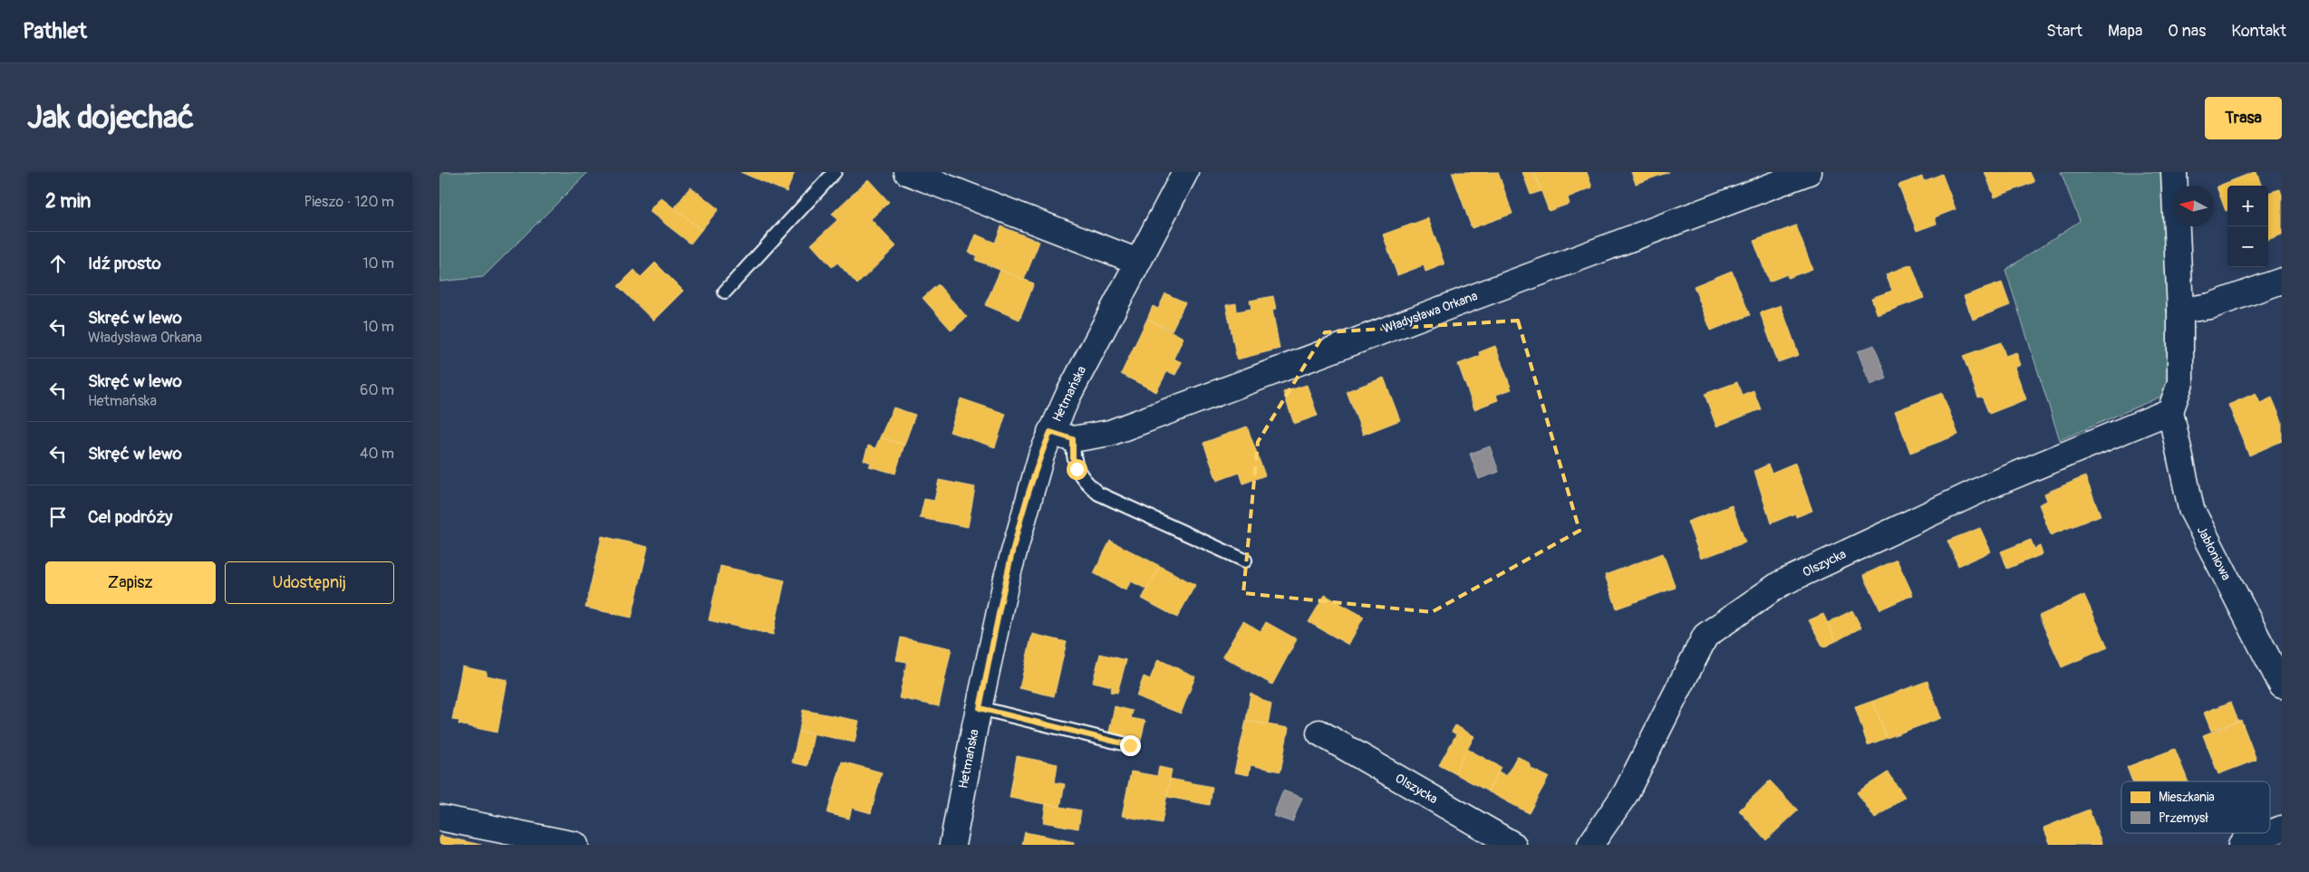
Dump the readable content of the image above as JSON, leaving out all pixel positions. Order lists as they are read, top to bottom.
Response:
{
  "streets": {
    "street": [
      "Władysława Orkana",
      "Hetmańska",
      "Jabłoniowa",
      "Olszycka"
    ]
  },
  "crossings": [
    ["Władysława Orkana", "Hetmańska"],
    ["Jabłoniowa", "Olszycka"]
  ],
  "legend": ["Mieszkania", "Przemysł"],
  "north": "left",
  "page": {
    "header": "Pathlet",
    "nav": [
      "Start",
      "Mapa",
      "O nas",
      "Kontakt"
    ],
    "buttons": [
      "Trasa",
      ["Zapisz", "Udostępnij"]
    ],
    "title": "Jak dojechać",
    "heading": ["2 min", "Pieszo · 120 m"],
    "map_buttons": ["+", "−"],
    "list": [
      ["Idź prosto", "10 m"],
      ["Skręć w lewo", "Władysława Orkana", "10 m"],
      ["Skręć w lewo", "Hetmańska", "60 m"],
      ["Skręć w lewo", "40 m"],
      "Cel podróży"
    ]
  }
}
